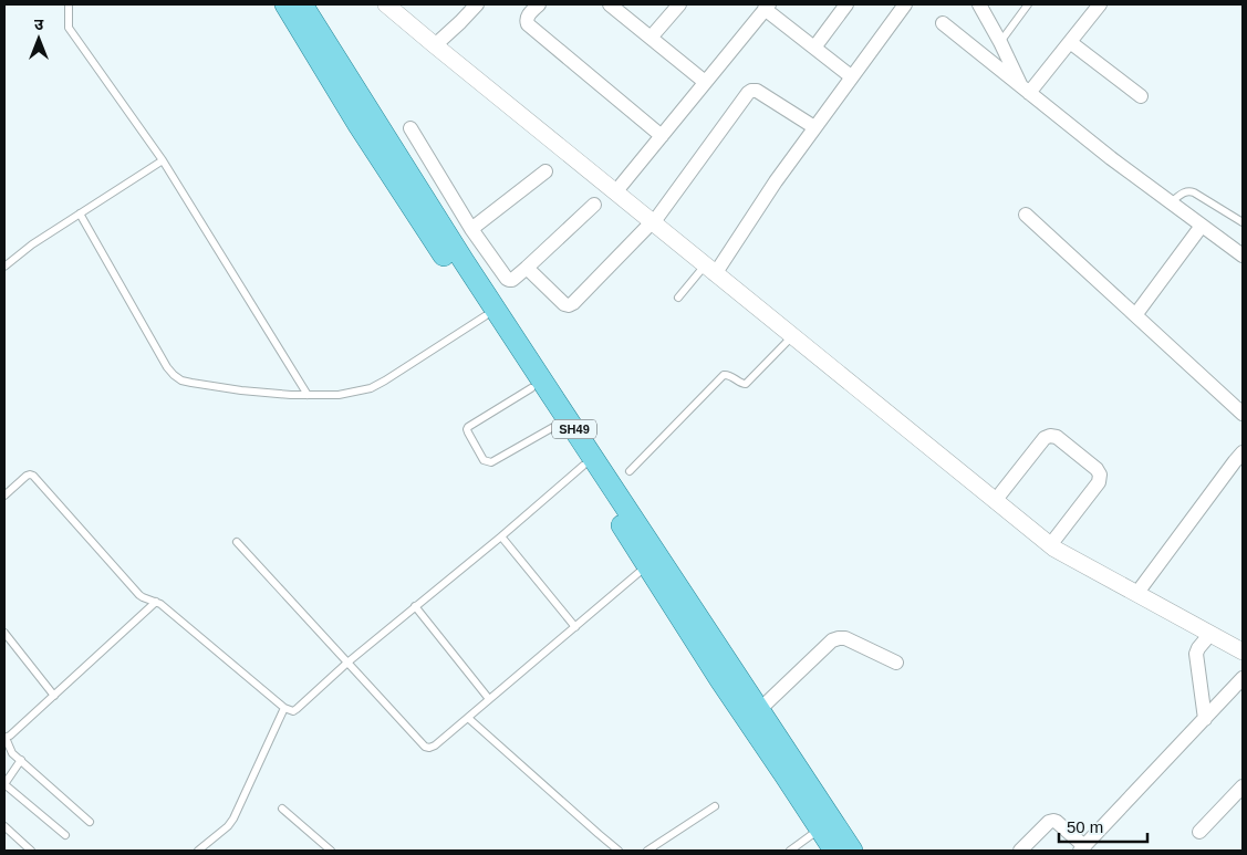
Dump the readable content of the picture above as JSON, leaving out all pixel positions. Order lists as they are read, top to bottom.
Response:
{
  "streets": {
    "main road": ["SH49"]
  },
  "scale_bar": "50 m",
  "north": "top"
}
